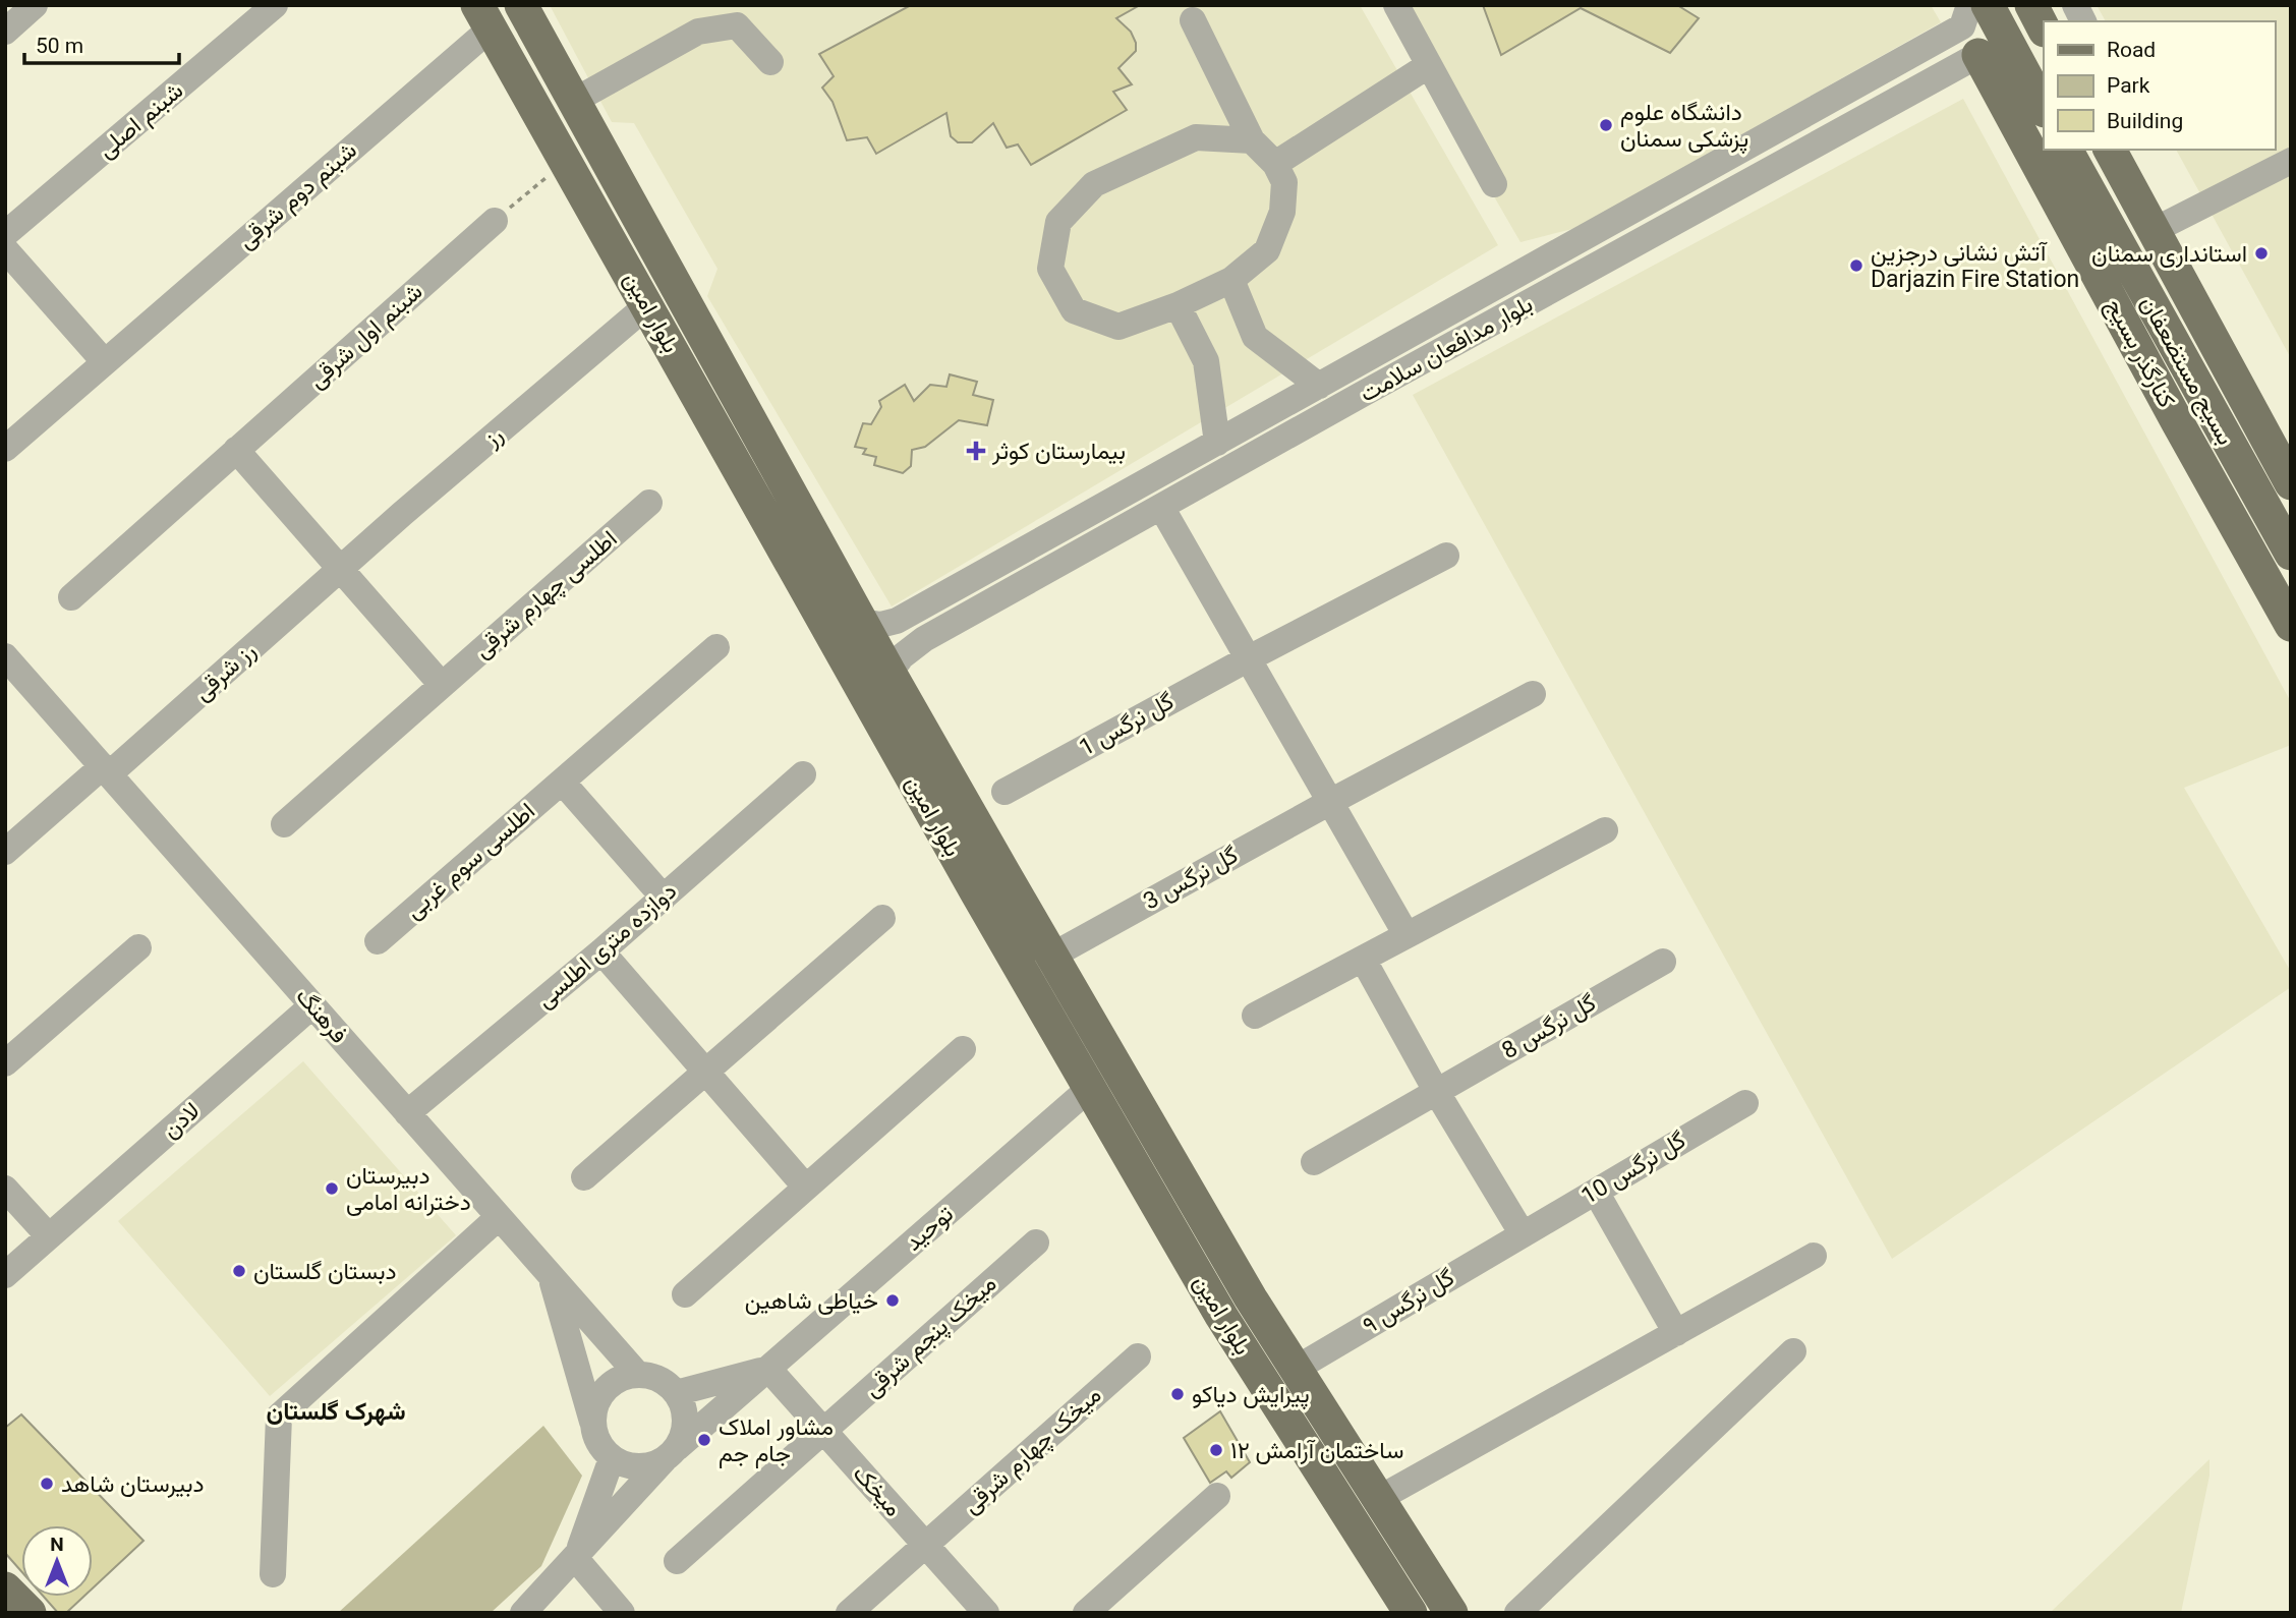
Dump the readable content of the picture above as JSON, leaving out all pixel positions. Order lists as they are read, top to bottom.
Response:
{
  "streets": {
    "main road": ["بلوار امین", "کنارگذر بسیج", "بسیج مستضعفان"],
    "street": [
      "شبنم اصلی",
      "شبنم دوم شرقی",
      "شبنم اول شرقی",
      "بلوار مدافعان سلامت",
      "رز",
      "اطلسی چهارم شرقی",
      "رز شرقی",
      "گل نرگس 1",
      "اطلسی سوم غربی",
      "گل نرگس 3",
      "دوازده متری اطلسی",
      "فرهنگ",
      "گل نرگس 8",
      "لادن",
      "گل نرگس 10",
      "توحید",
      "گل نرگس ۹",
      "میخک پنجم شرقی",
      "میخک چهارم شرقی",
      "میخک"
    ]
  },
  "crossings": [
    ["شبنم دوم شرقی", "بلوار امین"],
    ["بلوار امین", "بلوار مدافعان سلامت"],
    ["بلوار امین", "رز"],
    ["بلوار امین", "گل نرگس 3"],
    ["بلوار امین", "توحید"],
    ["بلوار امین", "گل نرگس ۹"],
    ["بلوار مدافعان سلامت", "کنارگذر بسیج"],
    ["رز", "رز شرقی"],
    ["رز شرقی", "فرهنگ"],
    ["دوازده متری اطلسی", "فرهنگ"],
    ["فرهنگ", "لادن"],
    ["فرهنگ", "توحید"],
    ["گل نرگس 10", "گل نرگس ۹"],
    ["توحید", "میخک"],
    ["میخک پنجم شرقی", "میخک"],
    ["میخک چهارم شرقی", "میخک"]
  ],
  "districts": ["شهرک گلستان"],
  "places": {
    "other": [
      "دانشگاه علوم پزشکی سمنان",
      "استانداری سمنان",
      "آتش نشانی درجزین Darjazin Fire Station",
      "دبیرستان دخترانه امامی",
      "دبستان گلستان",
      "خیاطی شاهین",
      "پیرایش دیاکو",
      "مشاور املاک جام جم",
      "ساختمان آرامش ۱۲",
      "دبیرستان شاهد"
    ],
    "health": ["بیمارستان کوثر"]
  },
  "legend": ["Road", "Park", "Building"],
  "scale_bar": "50 m",
  "north": "top"
}
